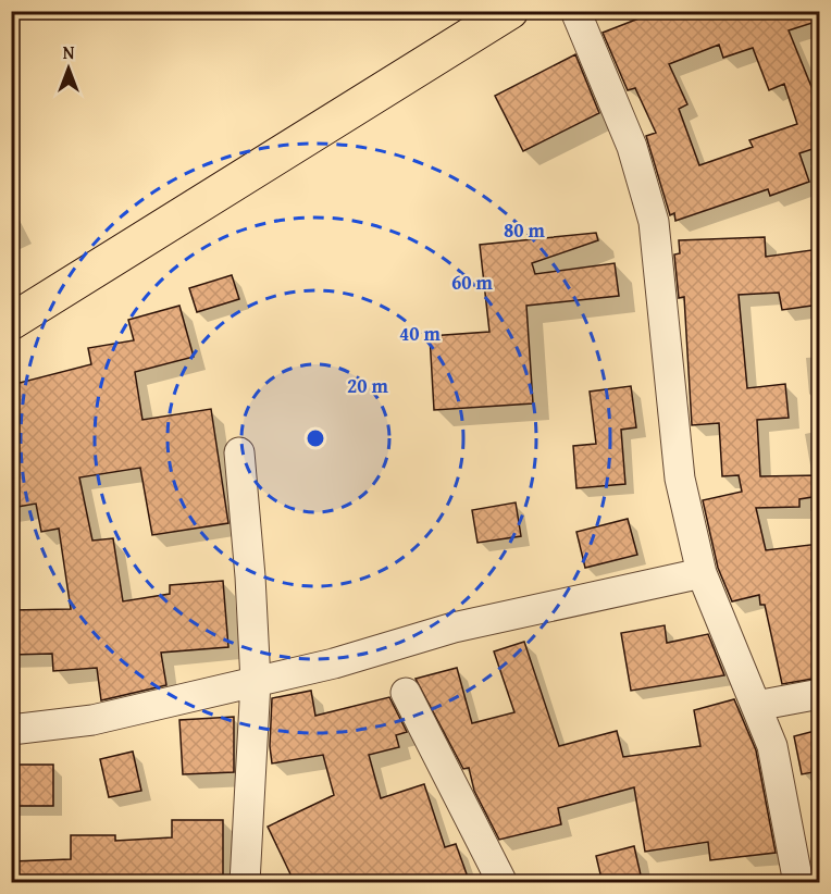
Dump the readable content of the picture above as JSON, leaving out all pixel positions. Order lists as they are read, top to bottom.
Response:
{
  "north": "top",
  "rings": [
    "80 m",
    "60 m",
    "40 m",
    "20 m"
  ]
}
